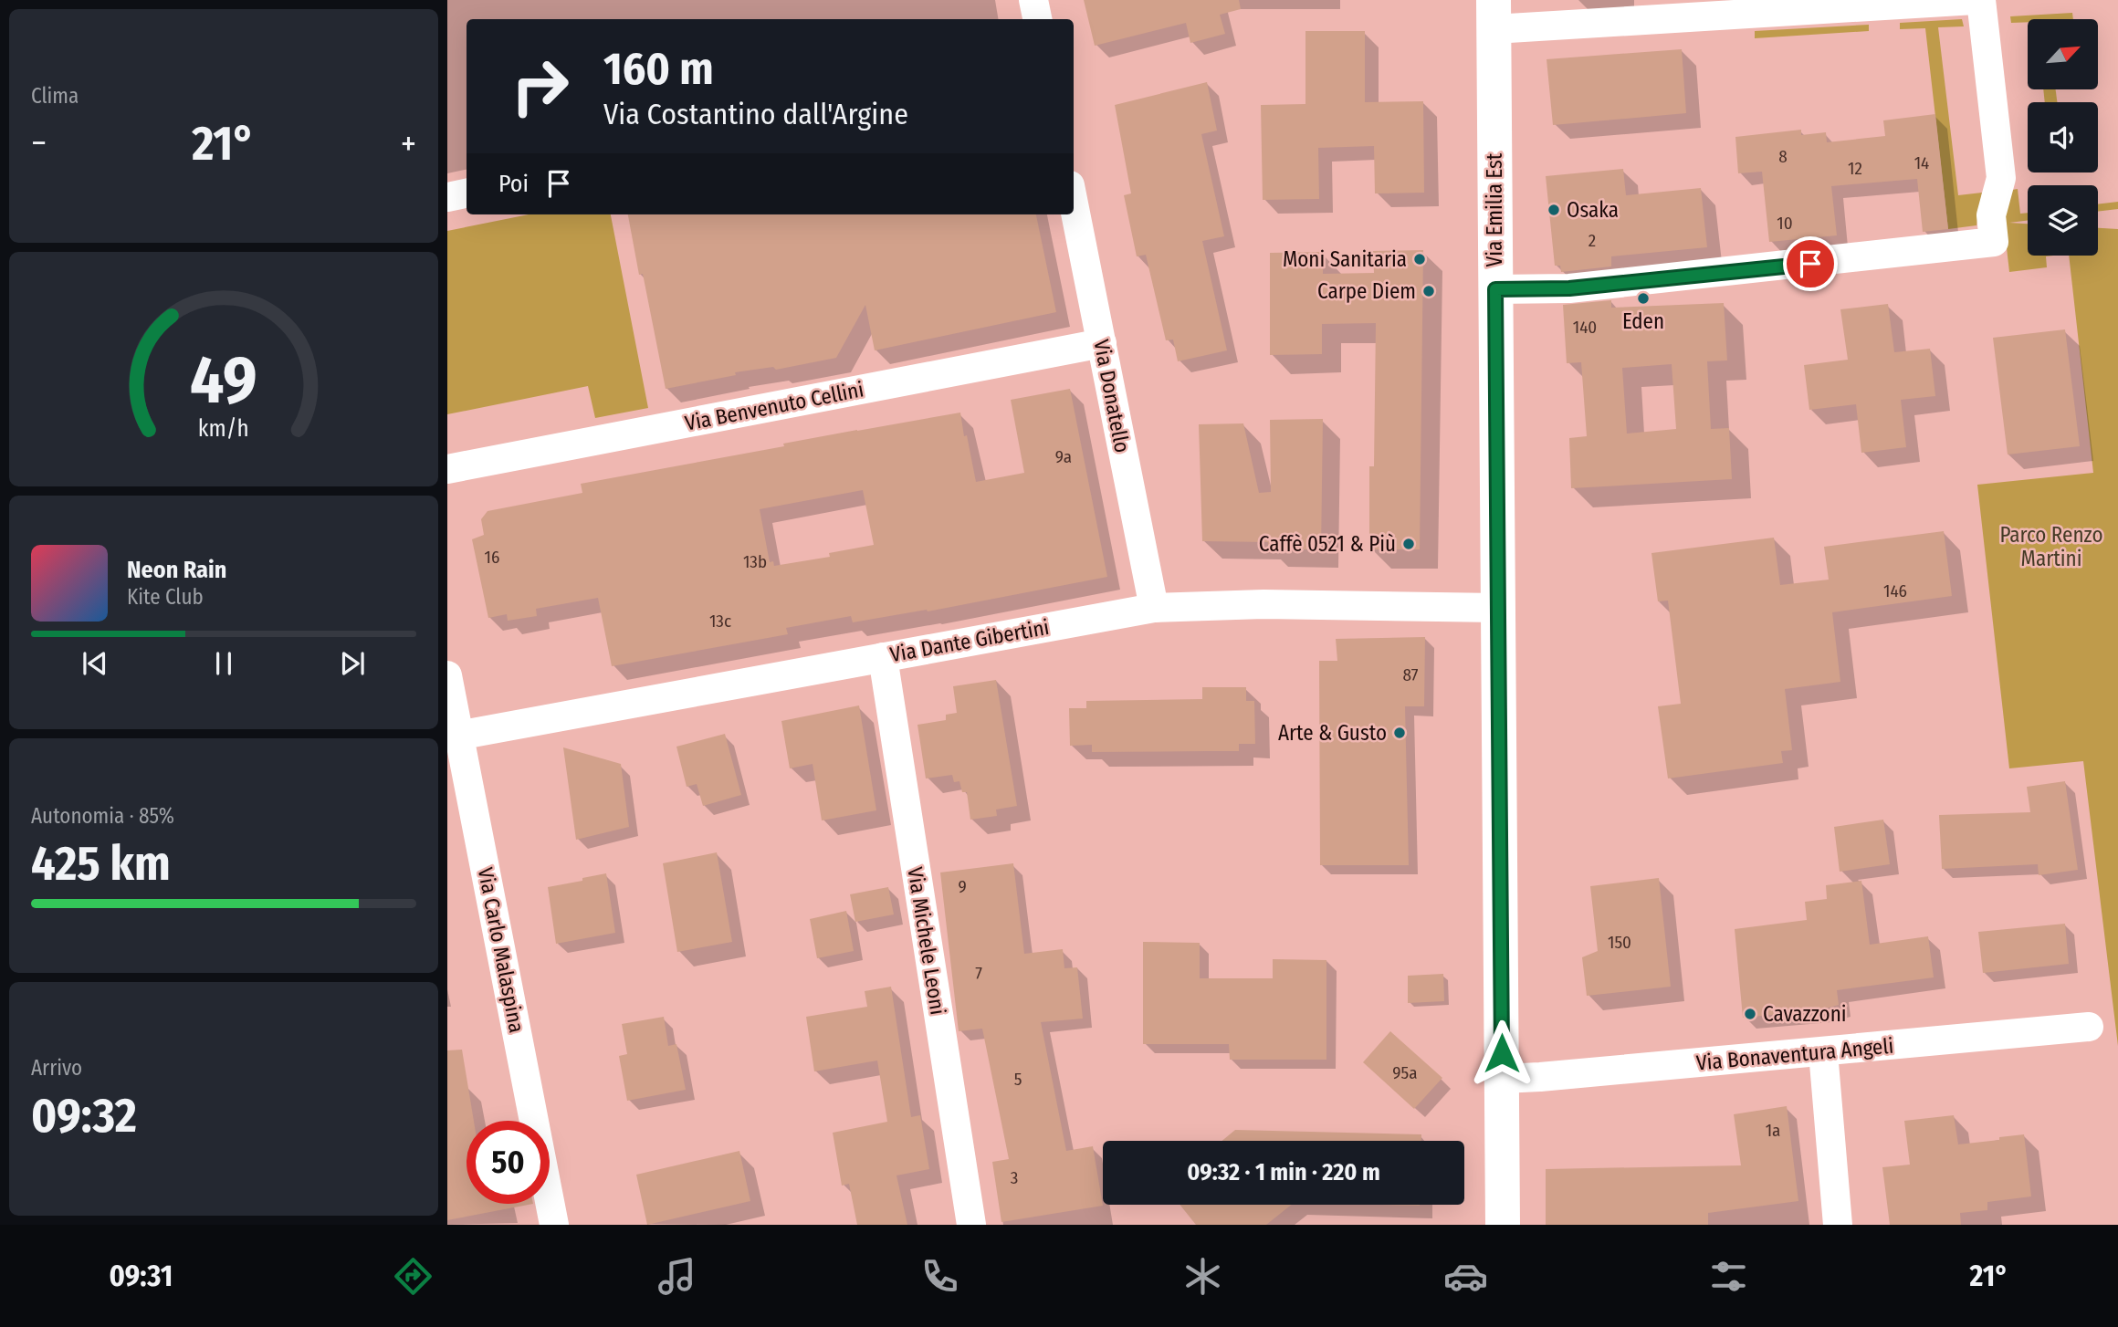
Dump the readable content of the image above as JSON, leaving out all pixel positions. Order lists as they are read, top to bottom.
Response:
{
  "streets": {
    "main road": ["Via Emilia Est"],
    "street": [
      "Via Donatello",
      "Via Benvenuto Cellini",
      "Via Dante Gibertini",
      "Via Michele Leoni",
      "Via Carlo Malaspina",
      "Via Bonaventura Angeli"
    ]
  },
  "crossings": [
    ["Via Emilia Est", "Via Dante Gibertini"],
    ["Via Emilia Est", "Via Bonaventura Angeli"],
    ["Via Donatello", "Via Benvenuto Cellini"],
    ["Via Donatello", "Via Dante Gibertini"],
    ["Via Dante Gibertini", "Via Michele Leoni"],
    ["Via Dante Gibertini", "Via Carlo Malaspina"]
  ],
  "parks": ["Parco Renzo Martini"],
  "places": [
    "Osaka",
    "Moni Sanitaria",
    "Carpe Diem",
    "Eden",
    "Caffè 0521 & Più",
    "Arte & Gusto",
    "Cavazzoni"
  ],
  "house_numbers": [
    "8",
    "14",
    "12",
    "10",
    "2",
    "140",
    "9a",
    "16",
    "13b",
    "146",
    "13c",
    "87",
    "9",
    "150",
    "7",
    "95a",
    "5",
    "1a",
    "3"
  ],
  "north": "top right",
  "page": {
    "tile": [
      "Clima",
      ["Autonomia · 85%", "425 km"],
      ["Arrivo", "09:32"]
    ],
    "turn": ["160 m", "Via Costantino dall'Argine"],
    "heat": ["−", "21°", "+"],
    "then": "Poi",
    "song": ["Neon Rain", "Kite Club"],
    "limit": "50",
    "trip": "09:32 · 1 min · 220 m",
    "tabs": ["09:31", "21°"],
    "gauge": ["49", "km/h"]
  }
}
